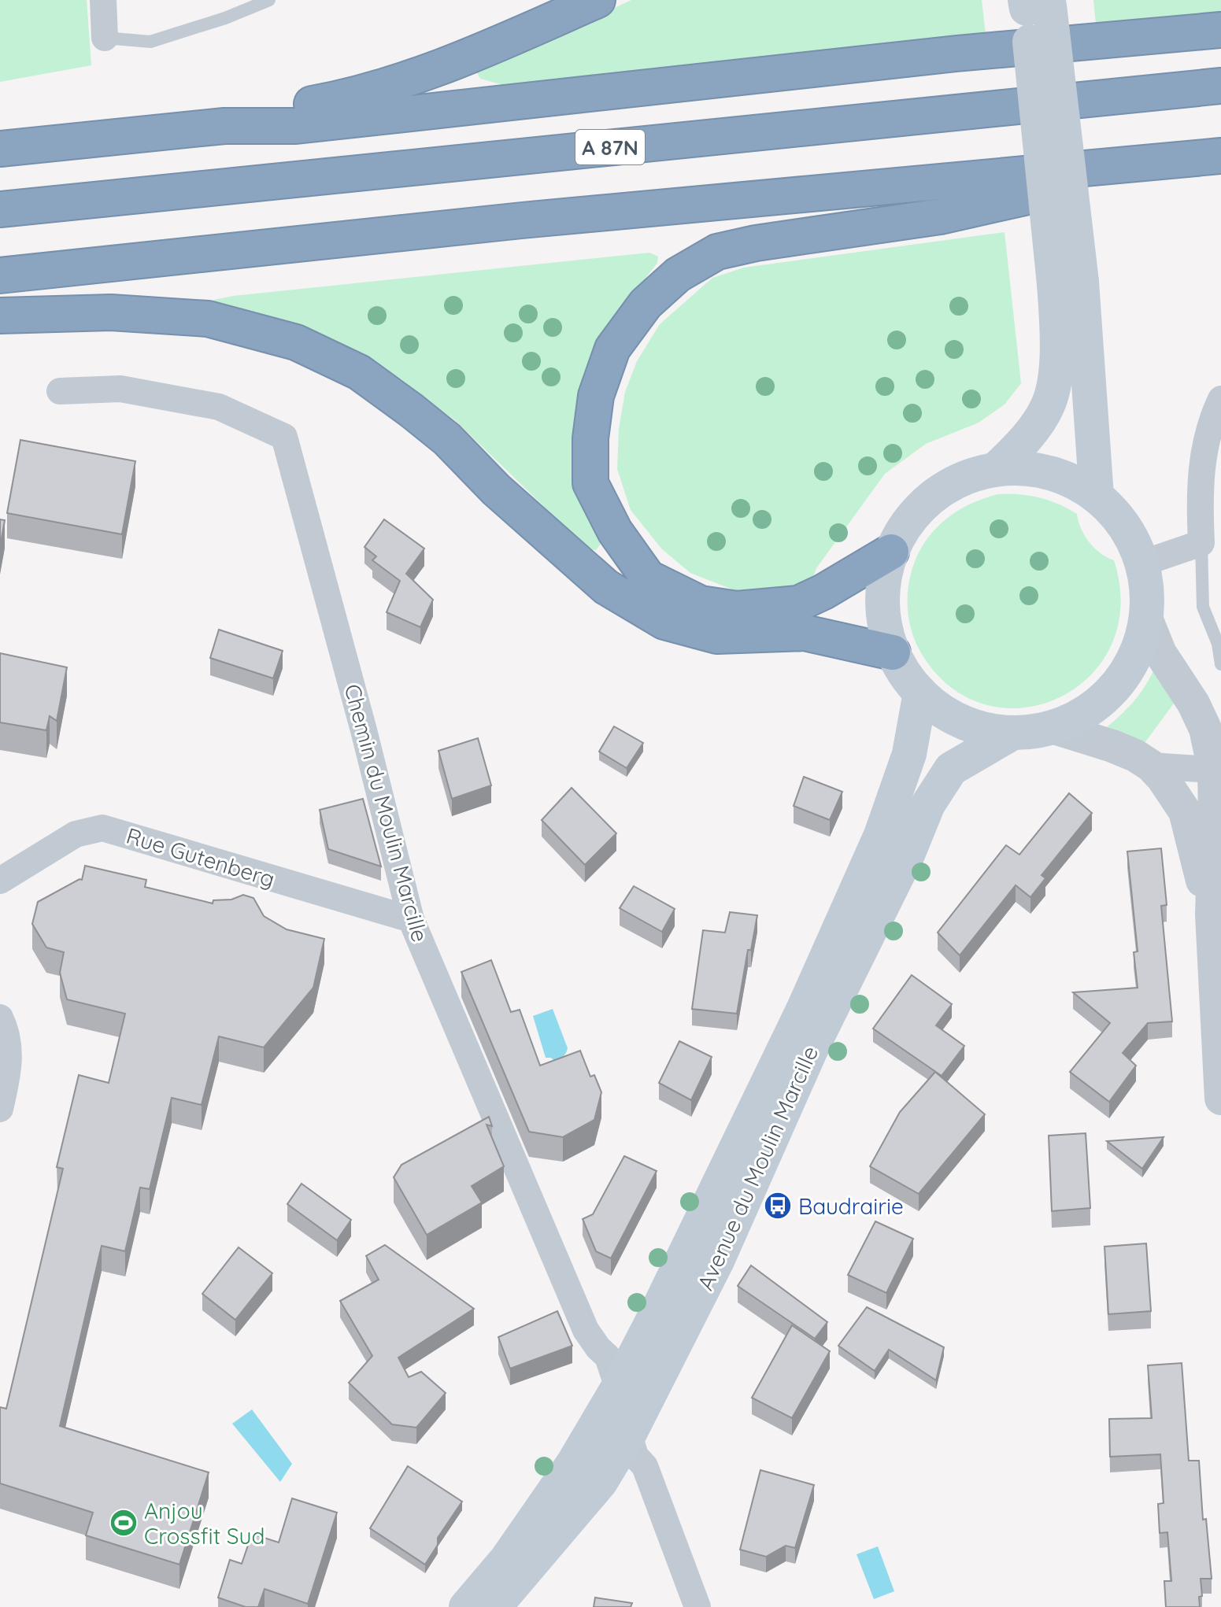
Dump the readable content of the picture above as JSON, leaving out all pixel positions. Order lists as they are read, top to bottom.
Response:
{
  "streets": {
    "highway": ["A 87N"],
    "main road": ["Avenue du Moulin Marcille"],
    "street": ["Chemin du Moulin Marcille", "Rue Gutenberg"]
  },
  "crossings": [
    ["Chemin du Moulin Marcille", "Rue Gutenberg"],
    ["Chemin du Moulin Marcille", "Avenue du Moulin Marcille"]
  ],
  "places": {
    "bus stop": ["Baudrairie"],
    "sports": ["Anjou Crossfit Sud"]
  }
}
